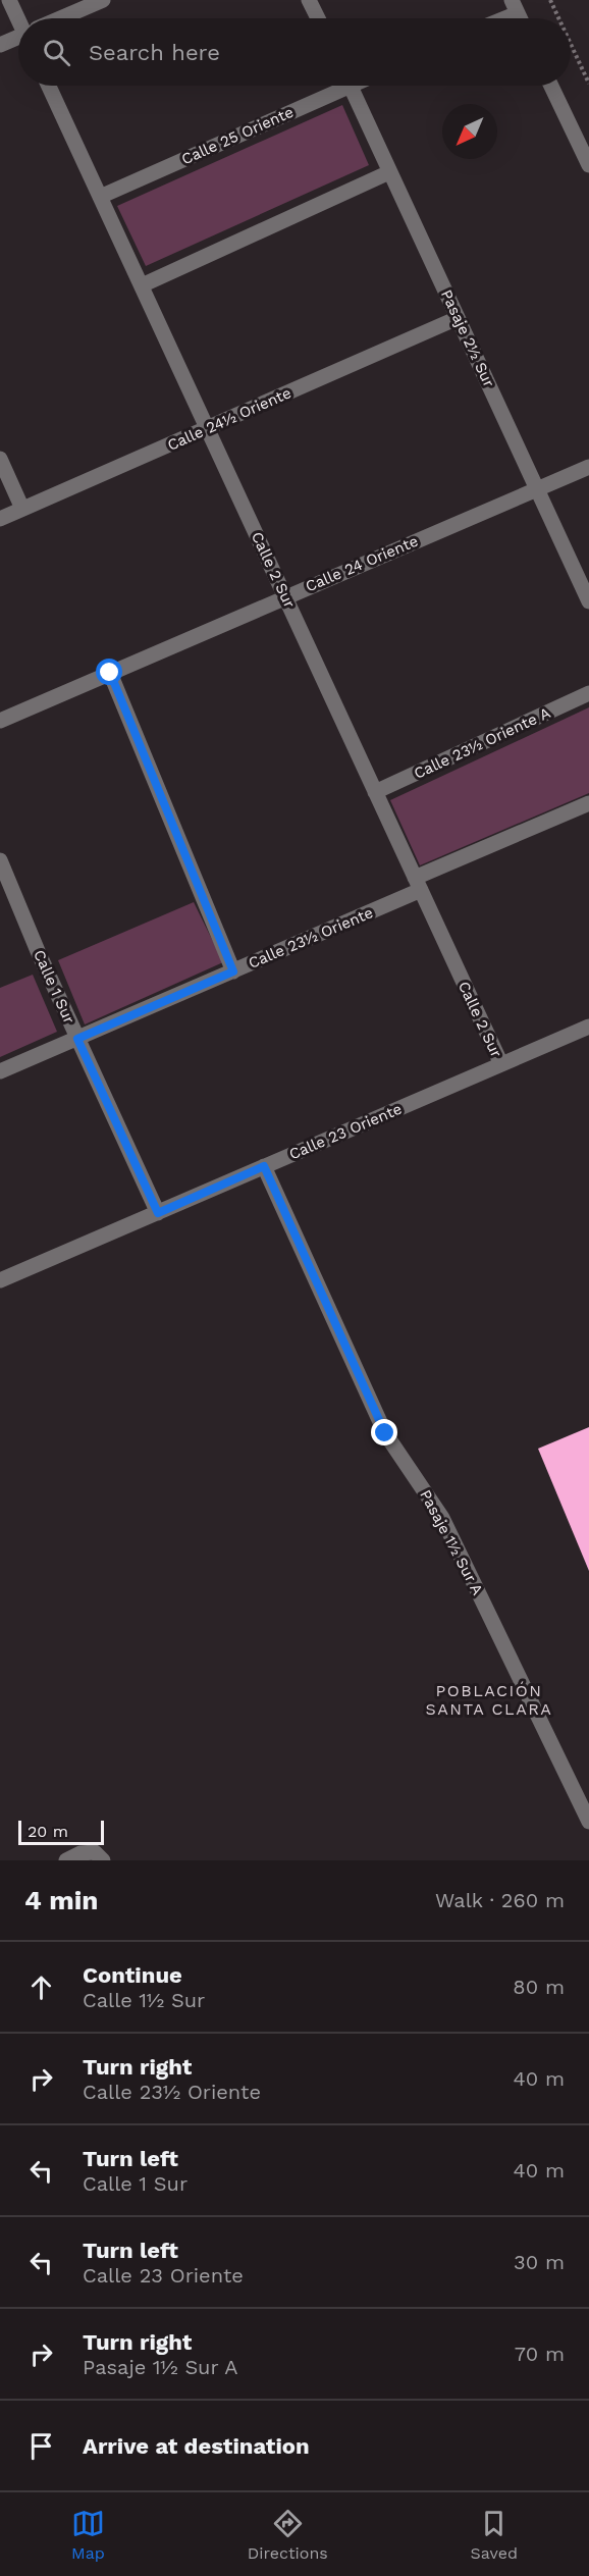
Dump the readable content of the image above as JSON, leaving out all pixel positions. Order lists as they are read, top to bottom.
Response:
{
  "streets": {
    "street": [
      "Calle 25 Oriente",
      "Pasaje 2½ Sur",
      "Calle 24½ Oriente",
      "Calle 24 Oriente",
      "Calle 2 Sur",
      "Calle 23½ Oriente A",
      "Calle 23½ Oriente",
      "Calle 1 Sur",
      "Calle 23 Oriente",
      "Pasaje 1½ Sur A"
    ]
  },
  "crossings": [
    ["Calle 25 Oriente", "Calle 2 Sur"],
    ["Pasaje 2½ Sur", "Calle 24½ Oriente"],
    ["Pasaje 2½ Sur", "Calle 24 Oriente"],
    ["Calle 24½ Oriente", "Calle 2 Sur"],
    ["Calle 24 Oriente", "Calle 2 Sur"],
    ["Calle 2 Sur", "Calle 23½ Oriente A"],
    ["Calle 2 Sur", "Calle 23½ Oriente"],
    ["Calle 2 Sur", "Calle 23 Oriente"],
    ["Calle 23½ Oriente", "Calle 1 Sur"],
    ["Calle 1 Sur", "Calle 23 Oriente"],
    ["Calle 23 Oriente", "Pasaje 1½ Sur A"]
  ],
  "districts": ["POBLACIÓN SANTA CLARA"],
  "scale_bar": "20 m",
  "north": "bottom left",
  "page": {
    "search": "Search here",
    "scale": "20 m",
    "heading": ["4 min", "Walk · 260 m"],
    "list": [
      ["Continue", "Calle 1½ Sur", "80 m"],
      ["Turn right", "Calle 23½ Oriente", "40 m"],
      ["Turn left", "Calle 1 Sur", "40 m"],
      ["Turn left", "Calle 23 Oriente", "30 m"],
      ["Turn right", "Pasaje 1½ Sur A", "70 m"],
      "Arrive at destination"
    ],
    "nav": ["Map", "Directions", "Saved"]
  }
}
